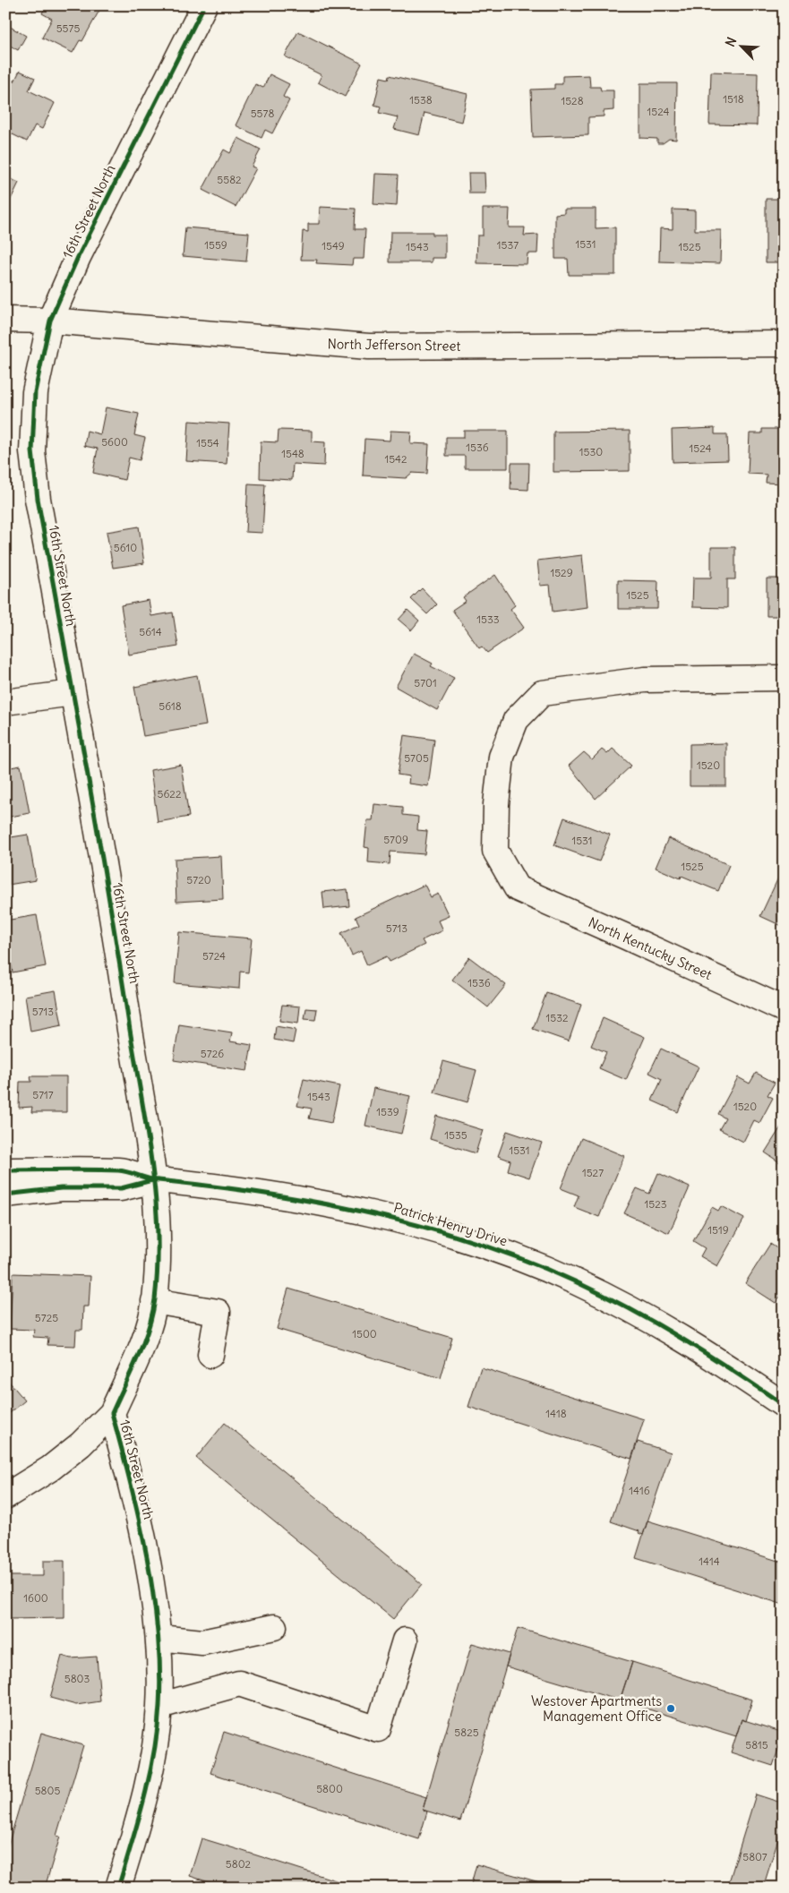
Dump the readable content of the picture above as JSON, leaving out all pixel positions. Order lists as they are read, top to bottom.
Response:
{
  "streets": {
    "street": [
      "16th Street North",
      "North Jefferson Street",
      "North Kentucky Street",
      "Patrick Henry Drive"
    ]
  },
  "crossings": [
    ["16th Street North", "North Jefferson Street"],
    ["16th Street North", "Patrick Henry Drive"]
  ],
  "places": ["Westover Apartments Management Office"],
  "house_numbers": [
    "5575",
    "1518",
    "1538",
    "1528",
    "1524",
    "5578",
    "5582",
    "1531",
    "1559",
    "1537",
    "1549",
    "1543",
    "1525",
    "5600",
    "1554",
    "1536",
    "1524",
    "1530",
    "1548",
    "1542",
    "5610",
    "1529",
    "1525",
    "1533",
    "5614",
    "5701",
    "5618",
    "5705",
    "1520",
    "5622",
    "5709",
    "1531",
    "1525",
    "5720",
    "5713",
    "5724",
    "1536",
    "5713",
    "1532",
    "5726",
    "5717",
    "1543",
    "1520",
    "1539",
    "1535",
    "1531",
    "1527",
    "1523",
    "1519",
    "5725",
    "1500",
    "1418",
    "1416",
    "1414",
    "1600",
    "5803",
    "5825",
    "5815",
    "5800",
    "5805",
    "5807",
    "5802"
  ],
  "north": "top left"
}
